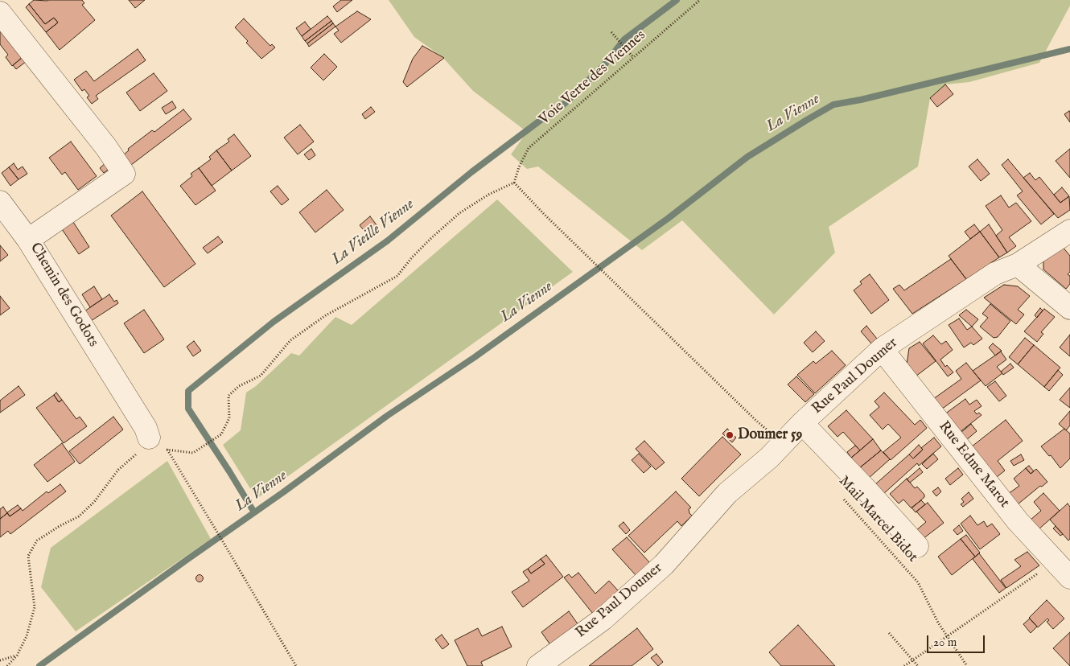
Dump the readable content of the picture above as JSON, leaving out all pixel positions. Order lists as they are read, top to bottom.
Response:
{
  "streets": {
    "street": ["Chemin des Godots", "Rue Paul Doumer", "Rue Edme Marot"],
    "path": ["Voie Verte des Viennes", "Mail Marcel Bidot"]
  },
  "crossings": [
    ["Rue Paul Doumer", "Rue Edme Marot"]
  ],
  "water": ["La Vienne", "La Vieille Vienne"],
  "places": ["Doumer 59"],
  "scale_bar": "20 m"
}
